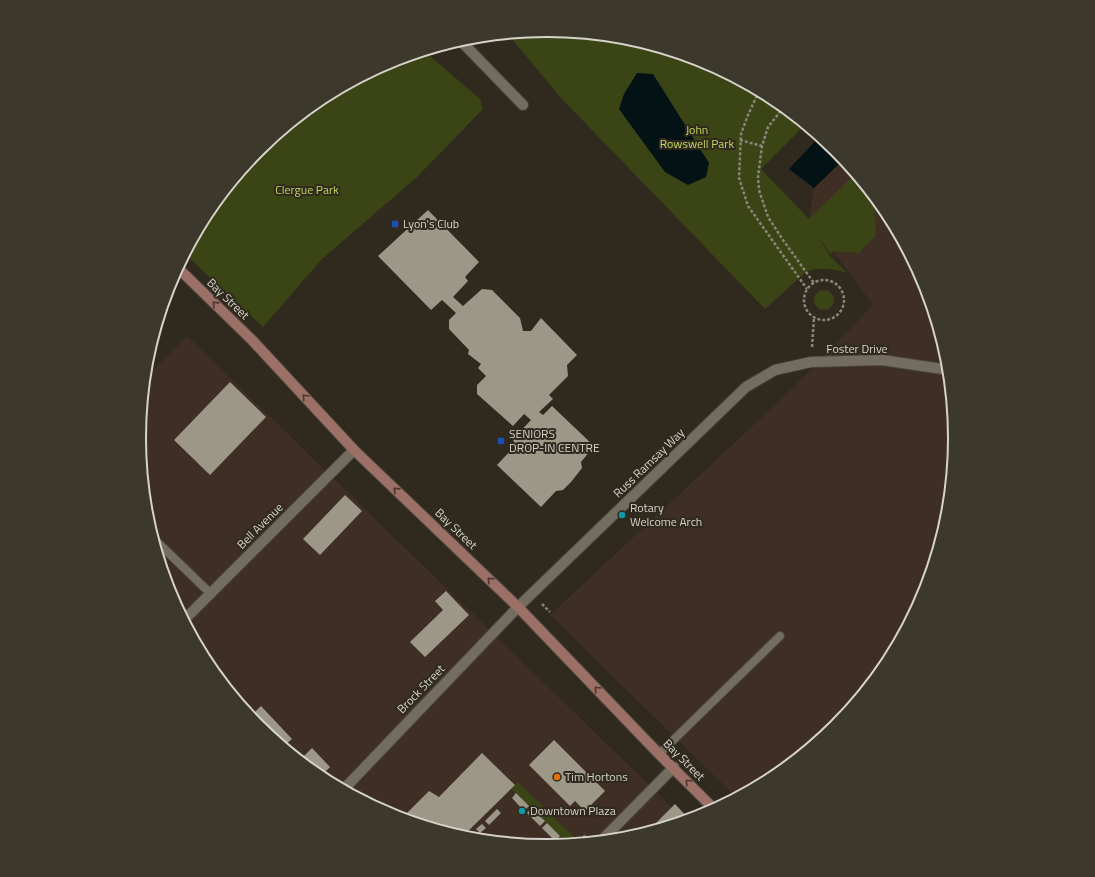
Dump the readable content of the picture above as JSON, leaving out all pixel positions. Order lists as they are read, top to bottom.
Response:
{
  "streets": {
    "main road": ["Bay Street"],
    "street": [
      "Foster Drive",
      "Russ Ramsay Way",
      "Bell Avenue",
      "Brock Street"
    ]
  },
  "crossings": [
    ["Bay Street", "Russ Ramsay Way"],
    ["Bay Street", "Bell Avenue"],
    ["Bay Street", "Brock Street"],
    ["Foster Drive", "Russ Ramsay Way"],
    ["Russ Ramsay Way", "Brock Street"]
  ],
  "one_way": ["Bay Street"],
  "parks": ["John Rowswell Park", "Clergue Park"],
  "places": {
    "transit": ["Lyon's Club", "SENIORS DROP-IN CENTRE"],
    "other": ["Rotary Welcome Arch", "Tim Hortons", "Downtown Plaza"]
  }
}
